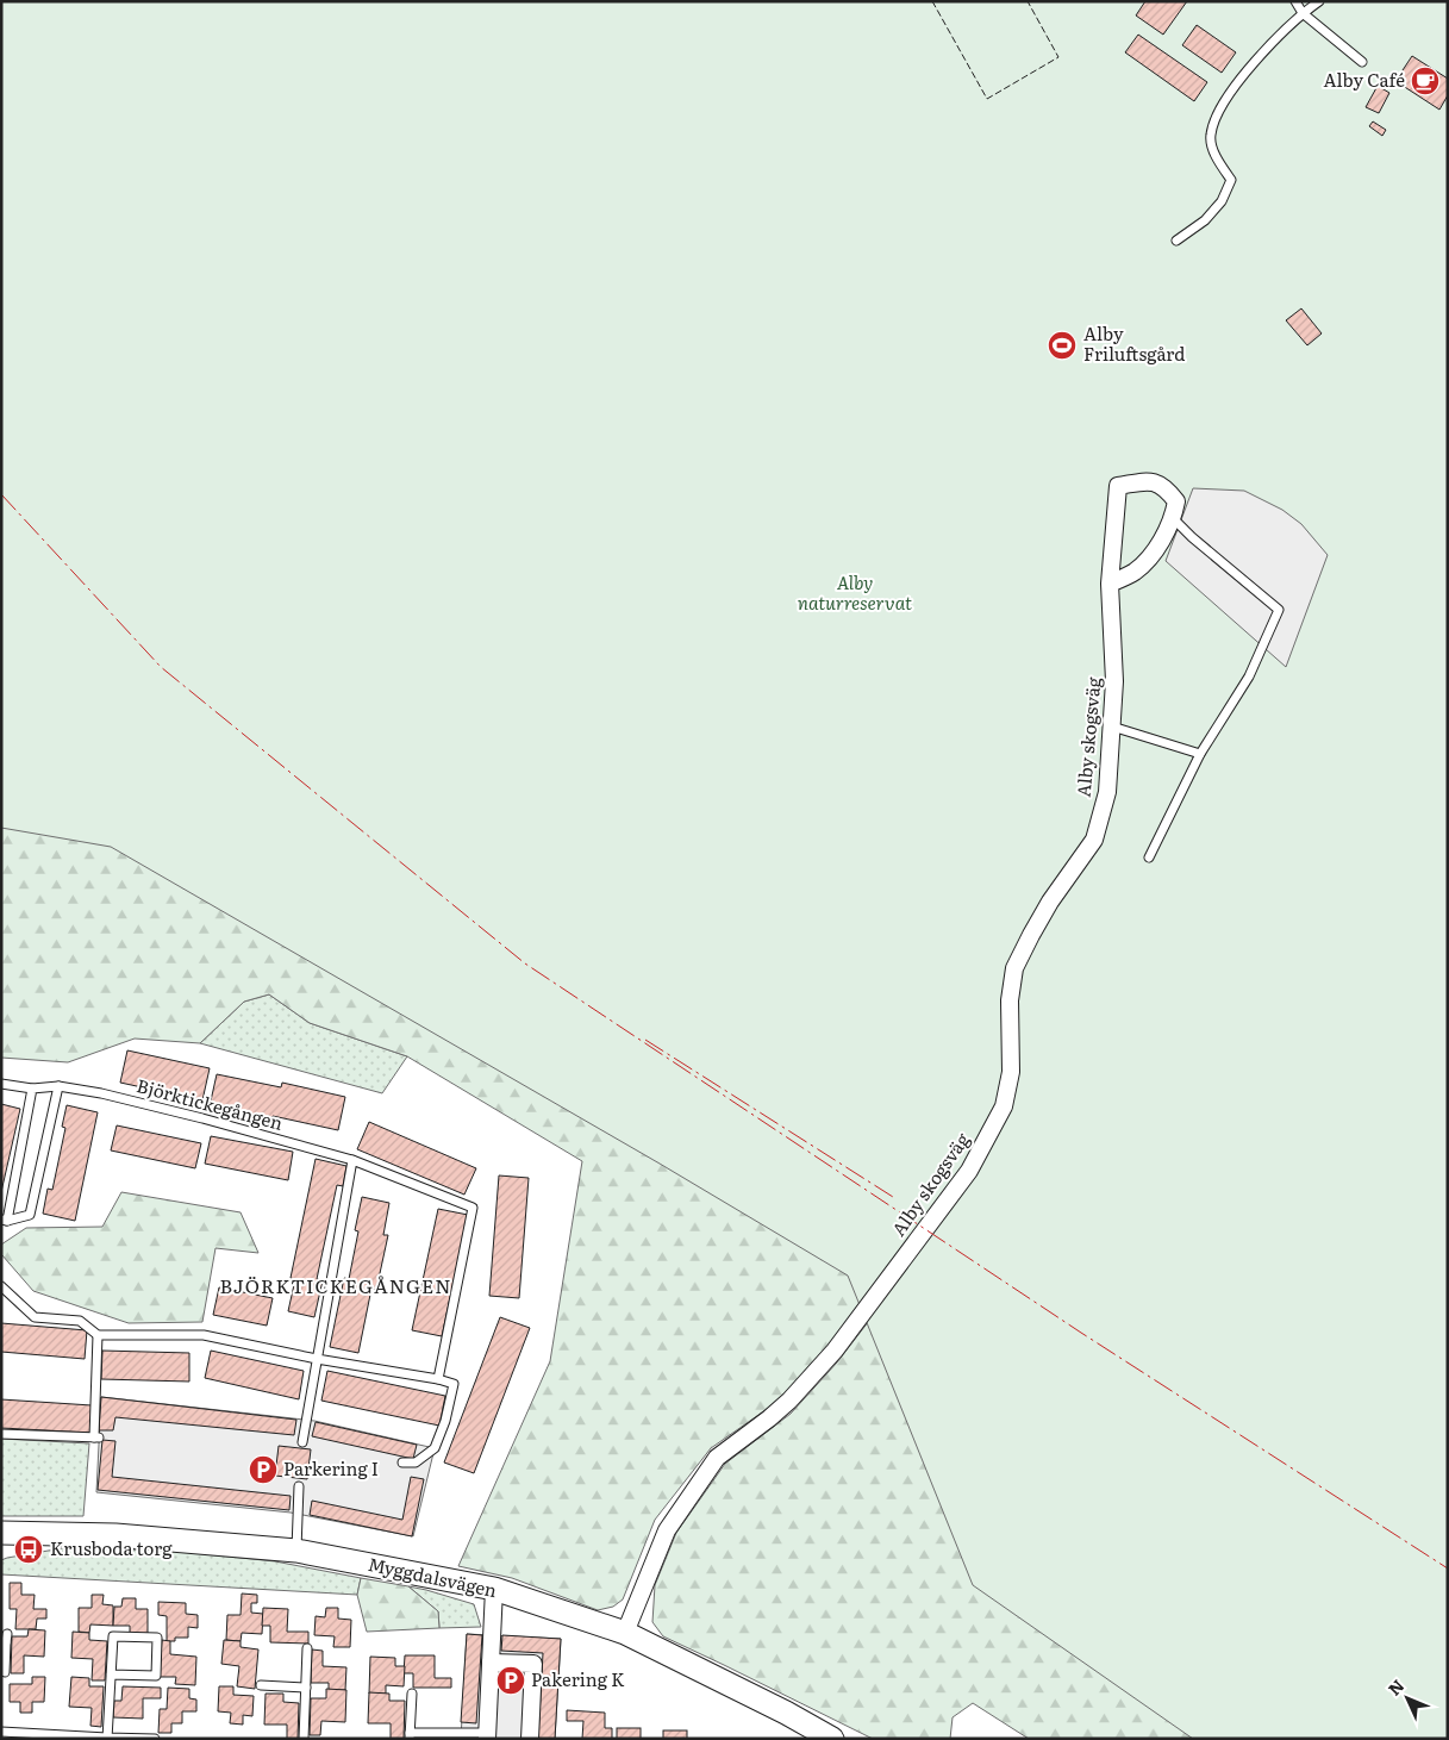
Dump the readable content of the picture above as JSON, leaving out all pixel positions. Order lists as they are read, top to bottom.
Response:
{
  "streets": {
    "street": ["Alby skogsväg", "Myggdalsvägen"],
    "lane": ["Björktickegången"]
  },
  "crossings": [
    ["Alby skogsväg", "Myggdalsvägen"]
  ],
  "districts": ["BJÖRKTICKEGÅNGEN"],
  "parks": ["Alby naturreservat"],
  "places": {
    "cafe": ["Alby Café"],
    "sports": ["Alby Friluftsgård"],
    "parking": ["Parkering I", "Pakering K"],
    "bus stop": ["Krusboda torg"]
  },
  "north": "top left"
}
